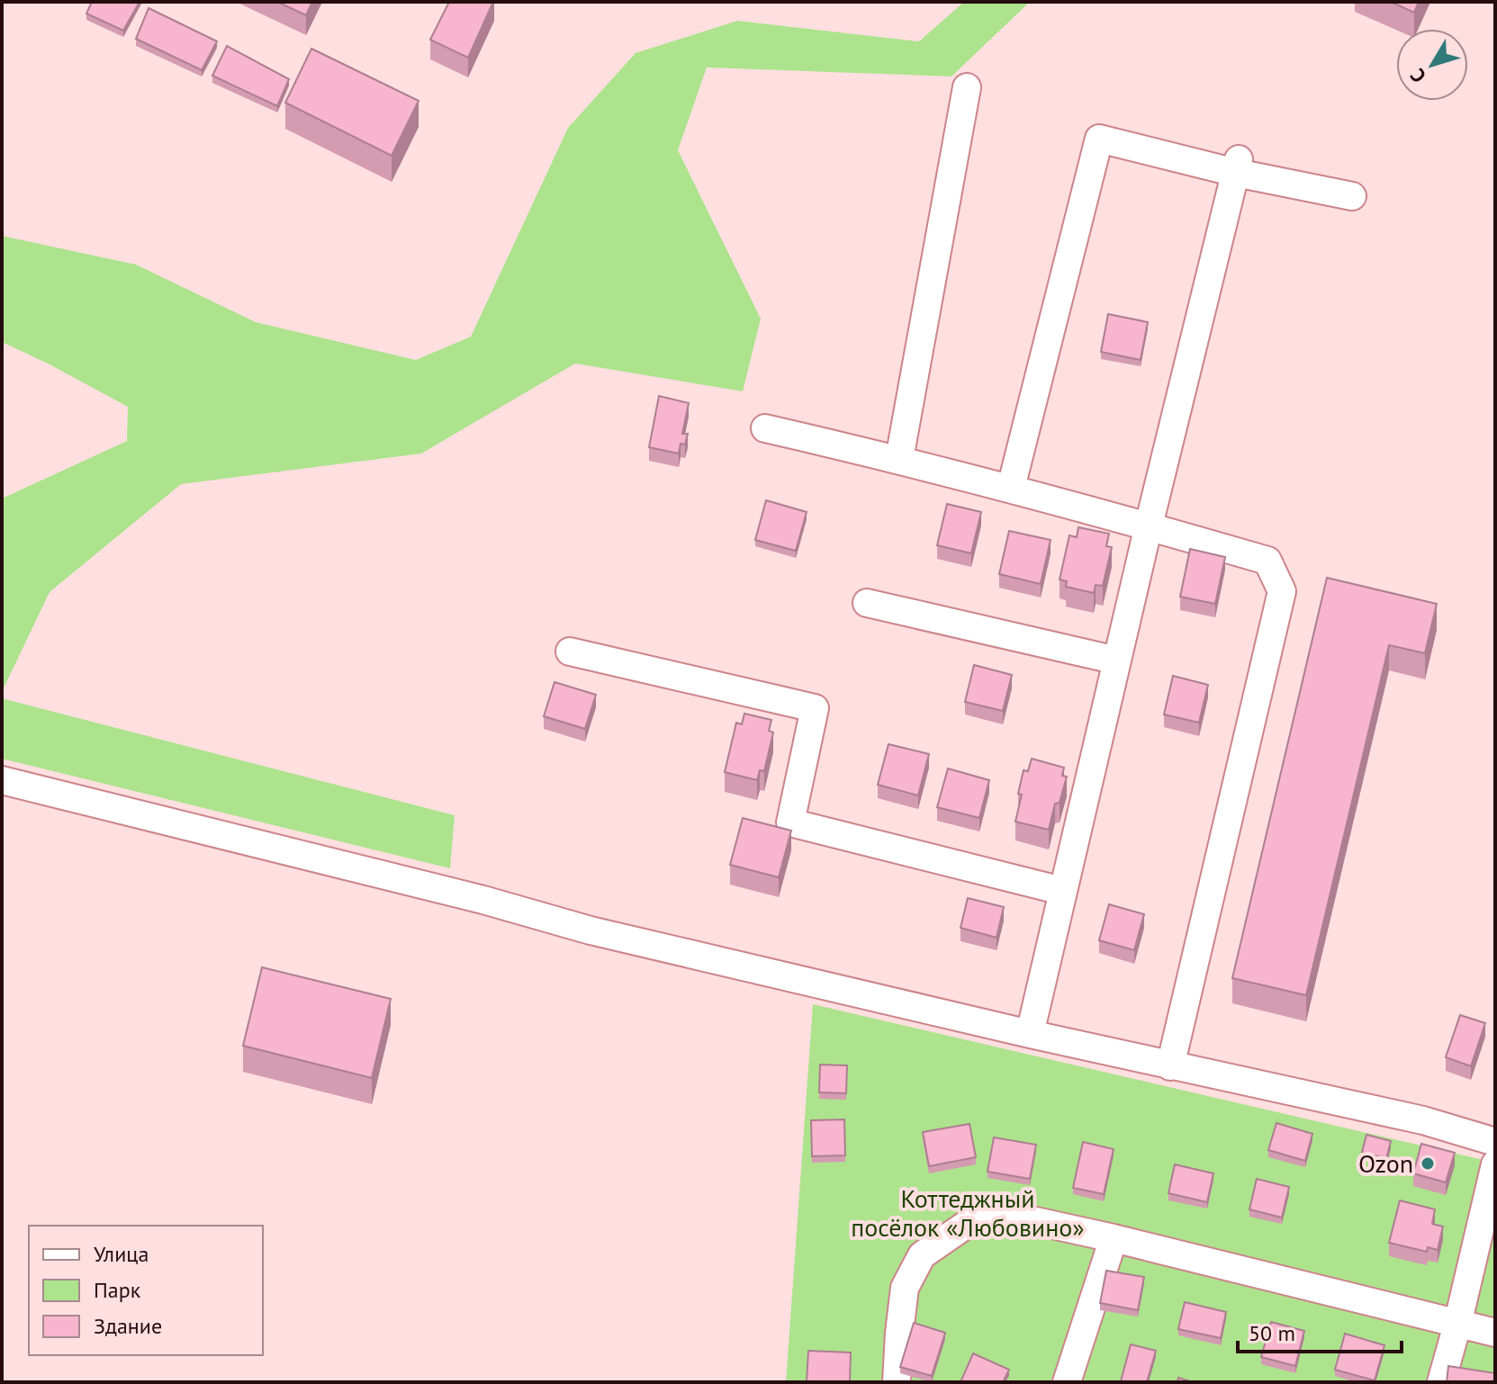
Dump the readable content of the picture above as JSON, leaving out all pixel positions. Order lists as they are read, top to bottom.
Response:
{
  "parks": ["Коттеджный посёлок «Любовино»"],
  "places": ["Ozon"],
  "legend": ["Улица", "Парк", "Здание"],
  "scale_bar": "50 m",
  "north": "bottom left"
}
